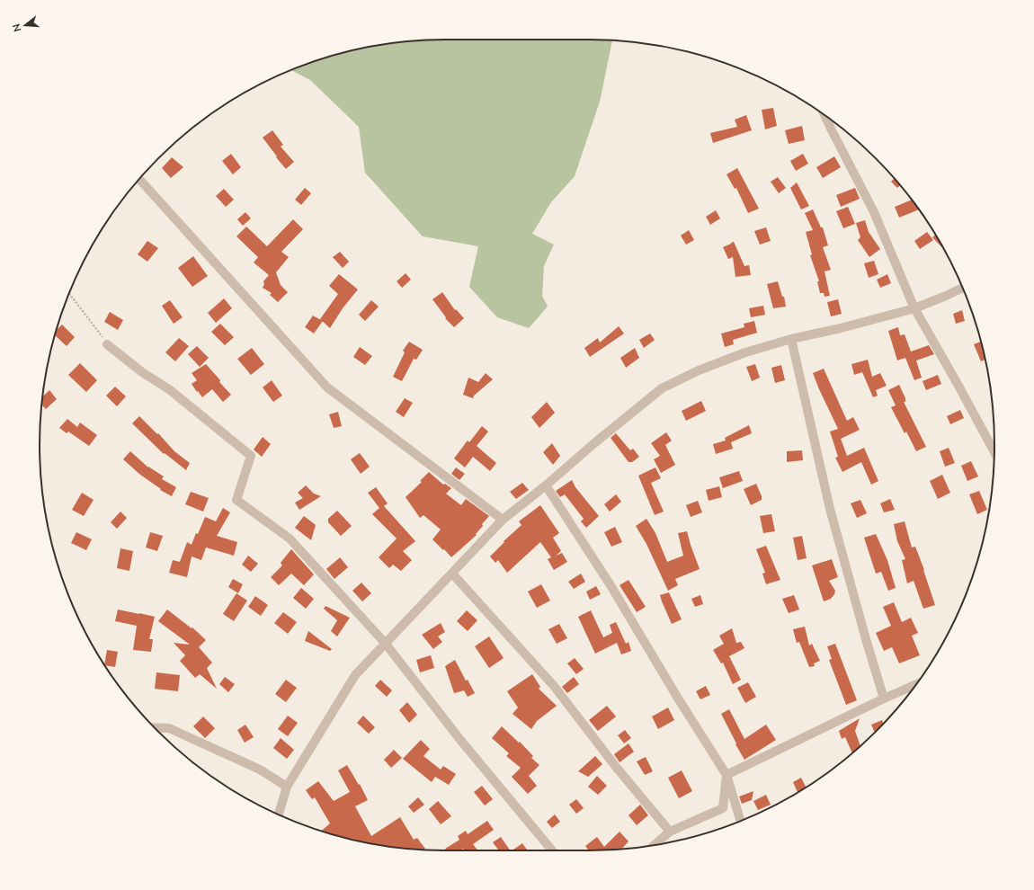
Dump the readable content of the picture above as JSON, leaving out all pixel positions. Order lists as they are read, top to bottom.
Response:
{
  "north": "left"
}
